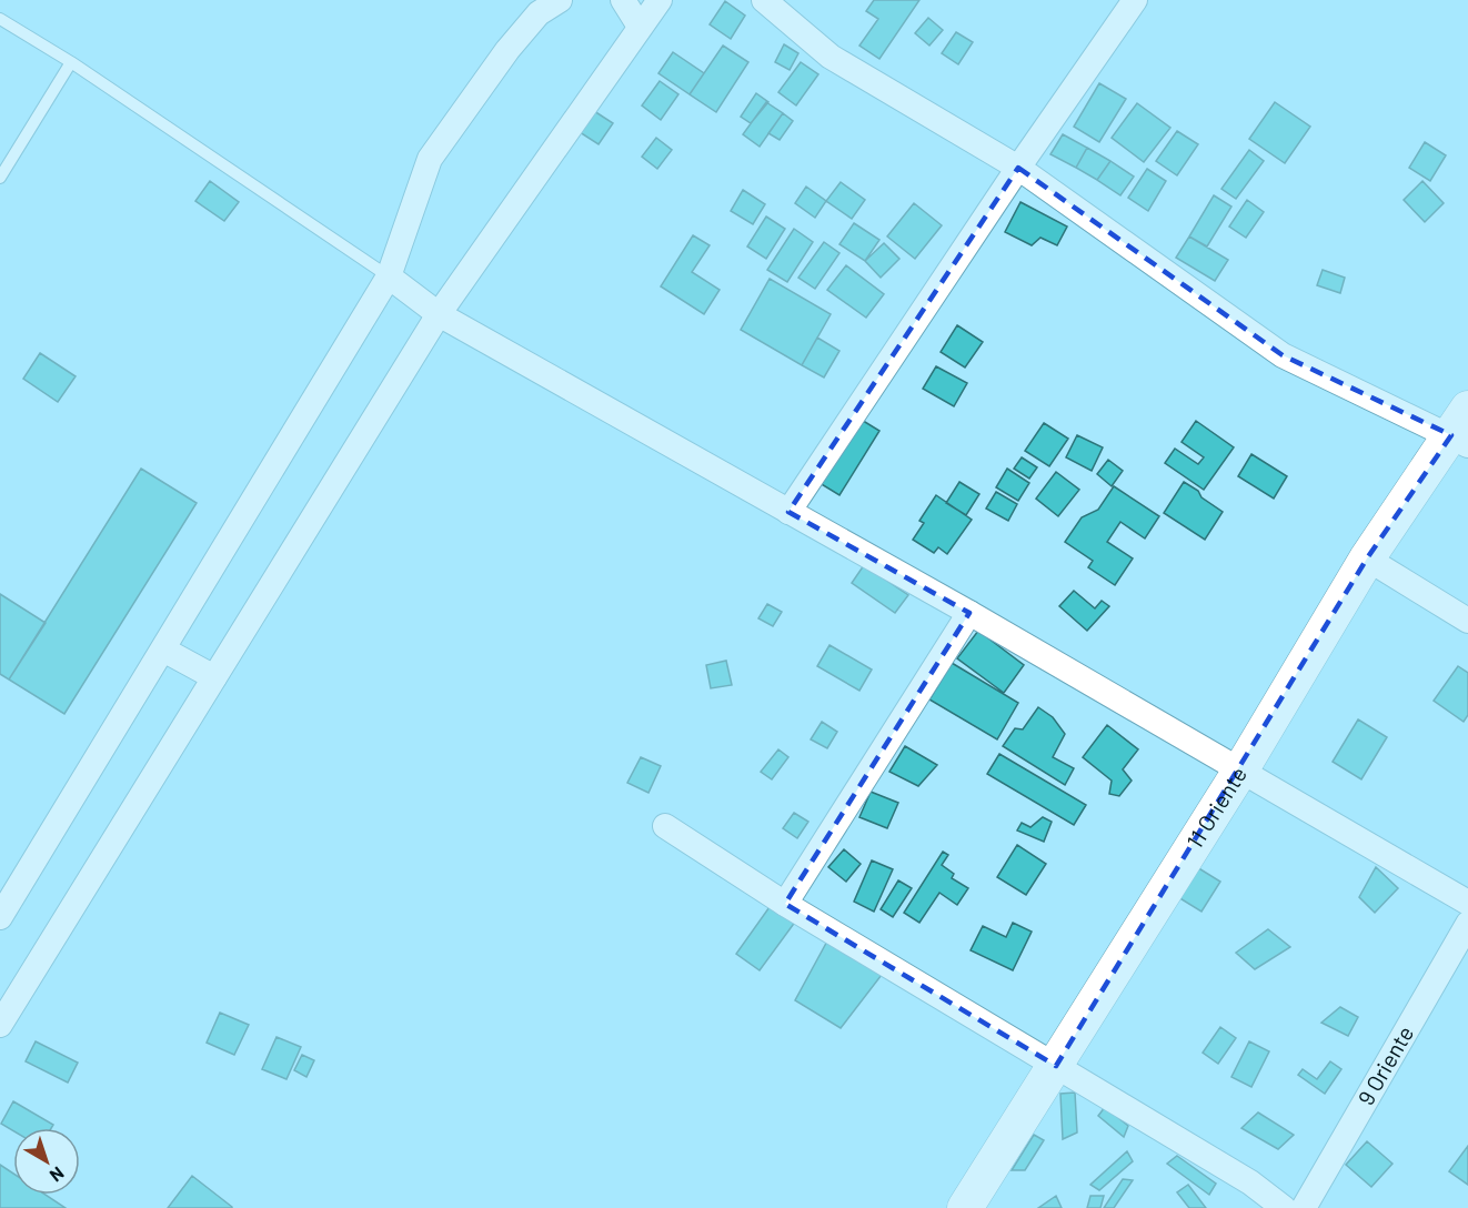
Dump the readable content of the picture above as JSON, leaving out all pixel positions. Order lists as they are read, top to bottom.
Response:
{
  "streets": {
    "street": ["11 Oriente", "9 Oriente"]
  },
  "north": "bottom right"
}
